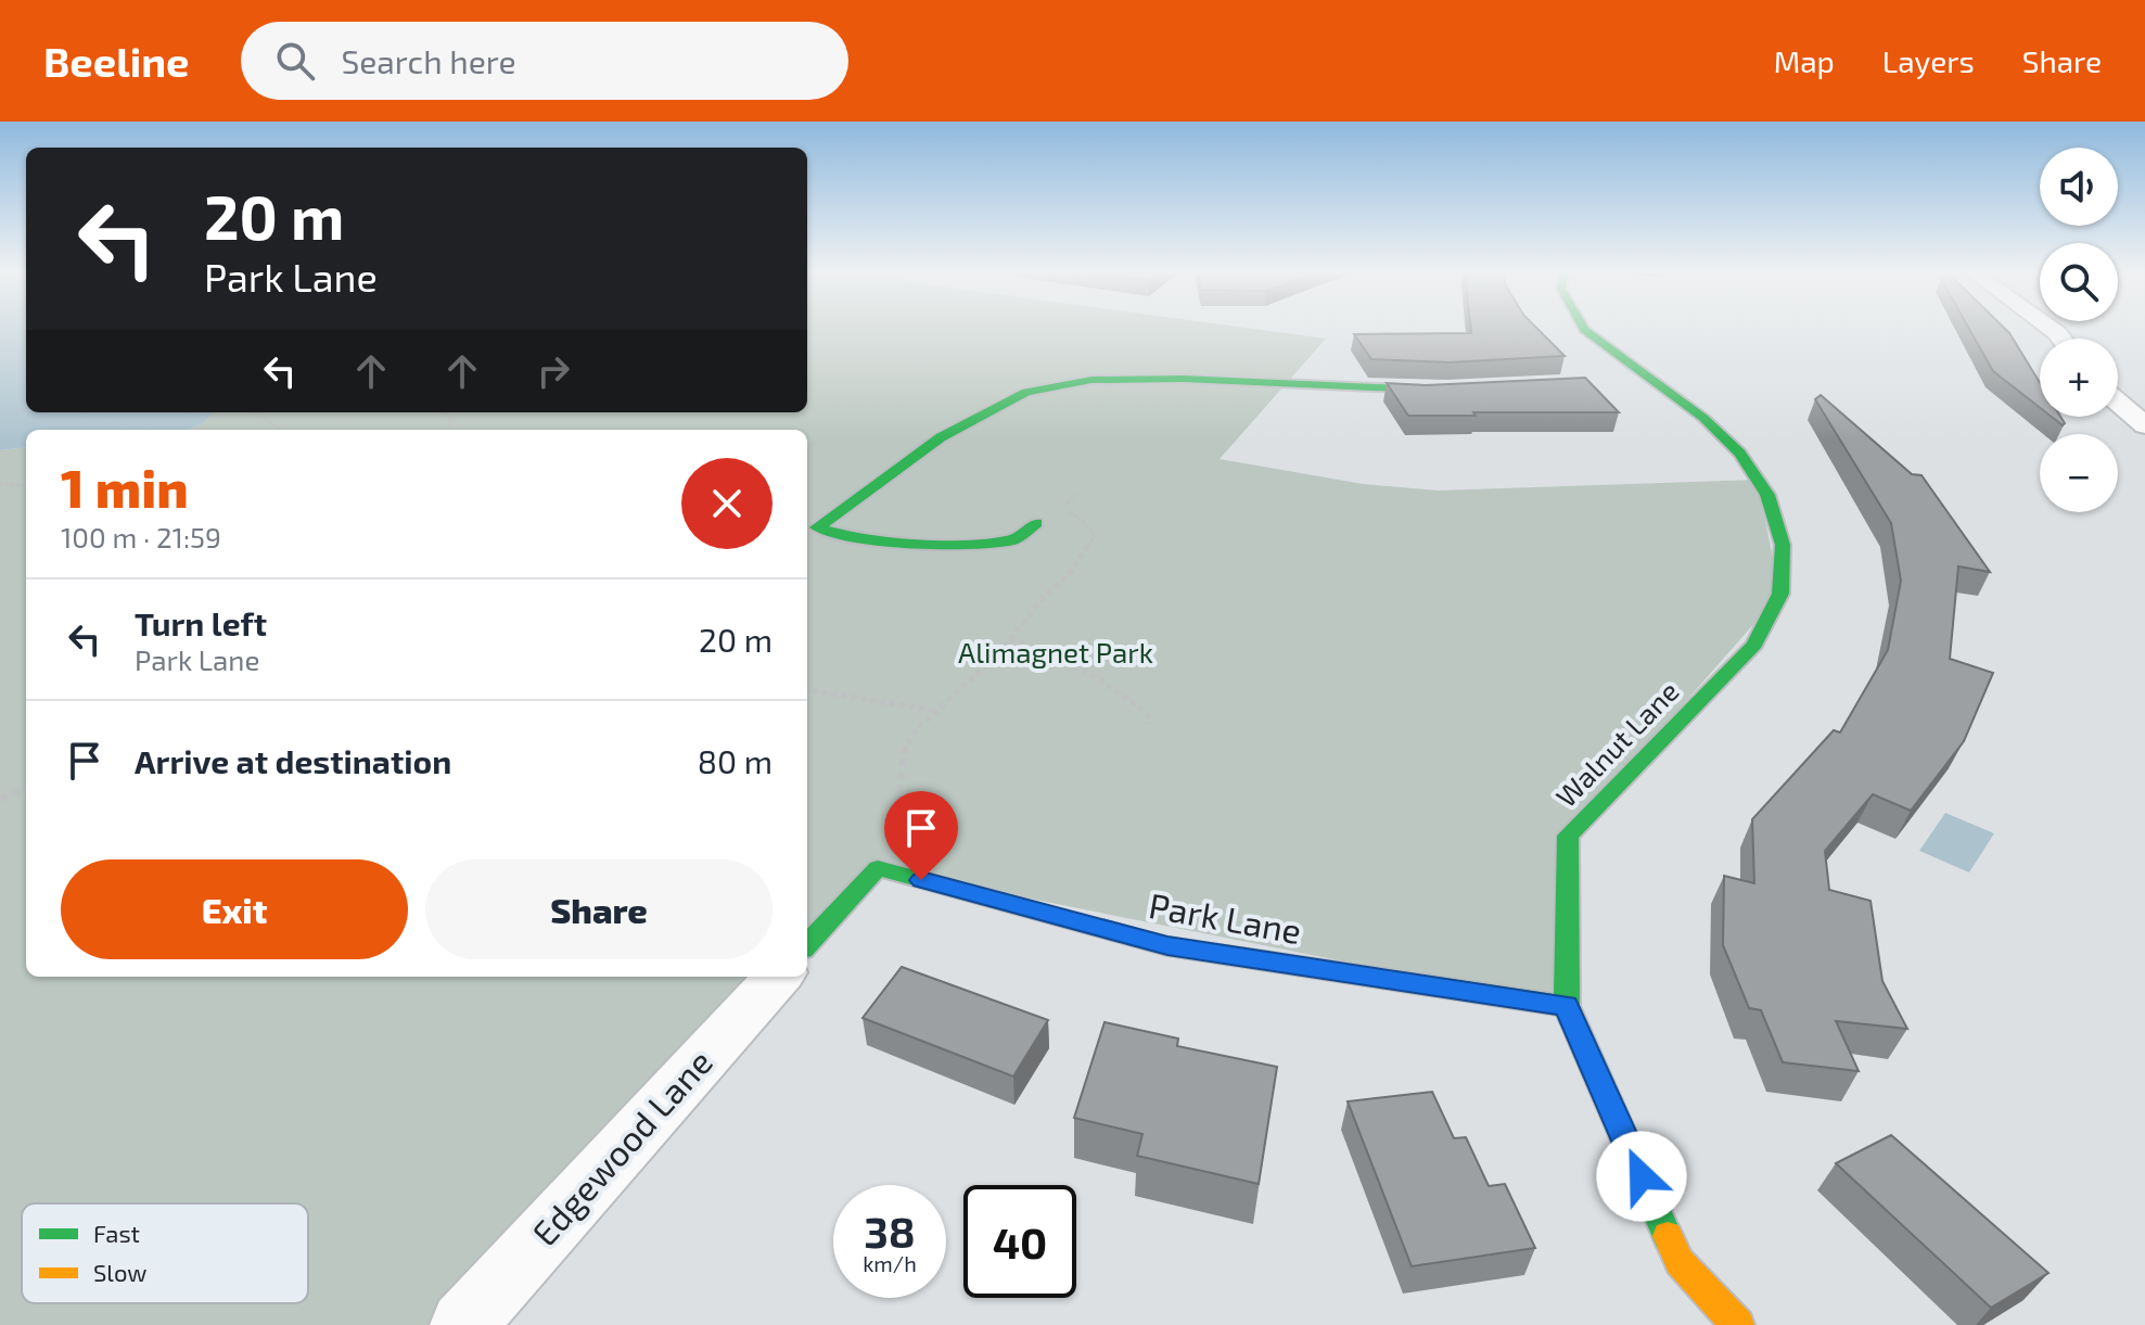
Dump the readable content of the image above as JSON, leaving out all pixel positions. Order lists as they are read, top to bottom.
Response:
{
  "streets": {
    "street": ["Walnut Lane", "Park Lane", "Edgewood Lane"]
  },
  "crossings": [
    ["Walnut Lane", "Park Lane"]
  ],
  "parks": ["Alimagnet Park"],
  "legend": ["Fast", "Slow"],
  "page": {
    "header": "Beeline",
    "search": "Search here",
    "nav": ["Map", "Layers", "Share"],
    "map_buttons": ["+", "−"],
    "turn": ["20 m", "Park Lane"],
    "heading": ["1 min", "100 m · 21:59"],
    "list": [
      {
        "name": "Turn left",
        "note": "Park Lane",
        "value": "20 m"
      },
      {
        "name": "Arrive at destination",
        "value": "80 m"
      }
    ],
    "buttons": ["Exit", "Share"],
    "speed": "38 km/h",
    "limit": "40"
  }
}
